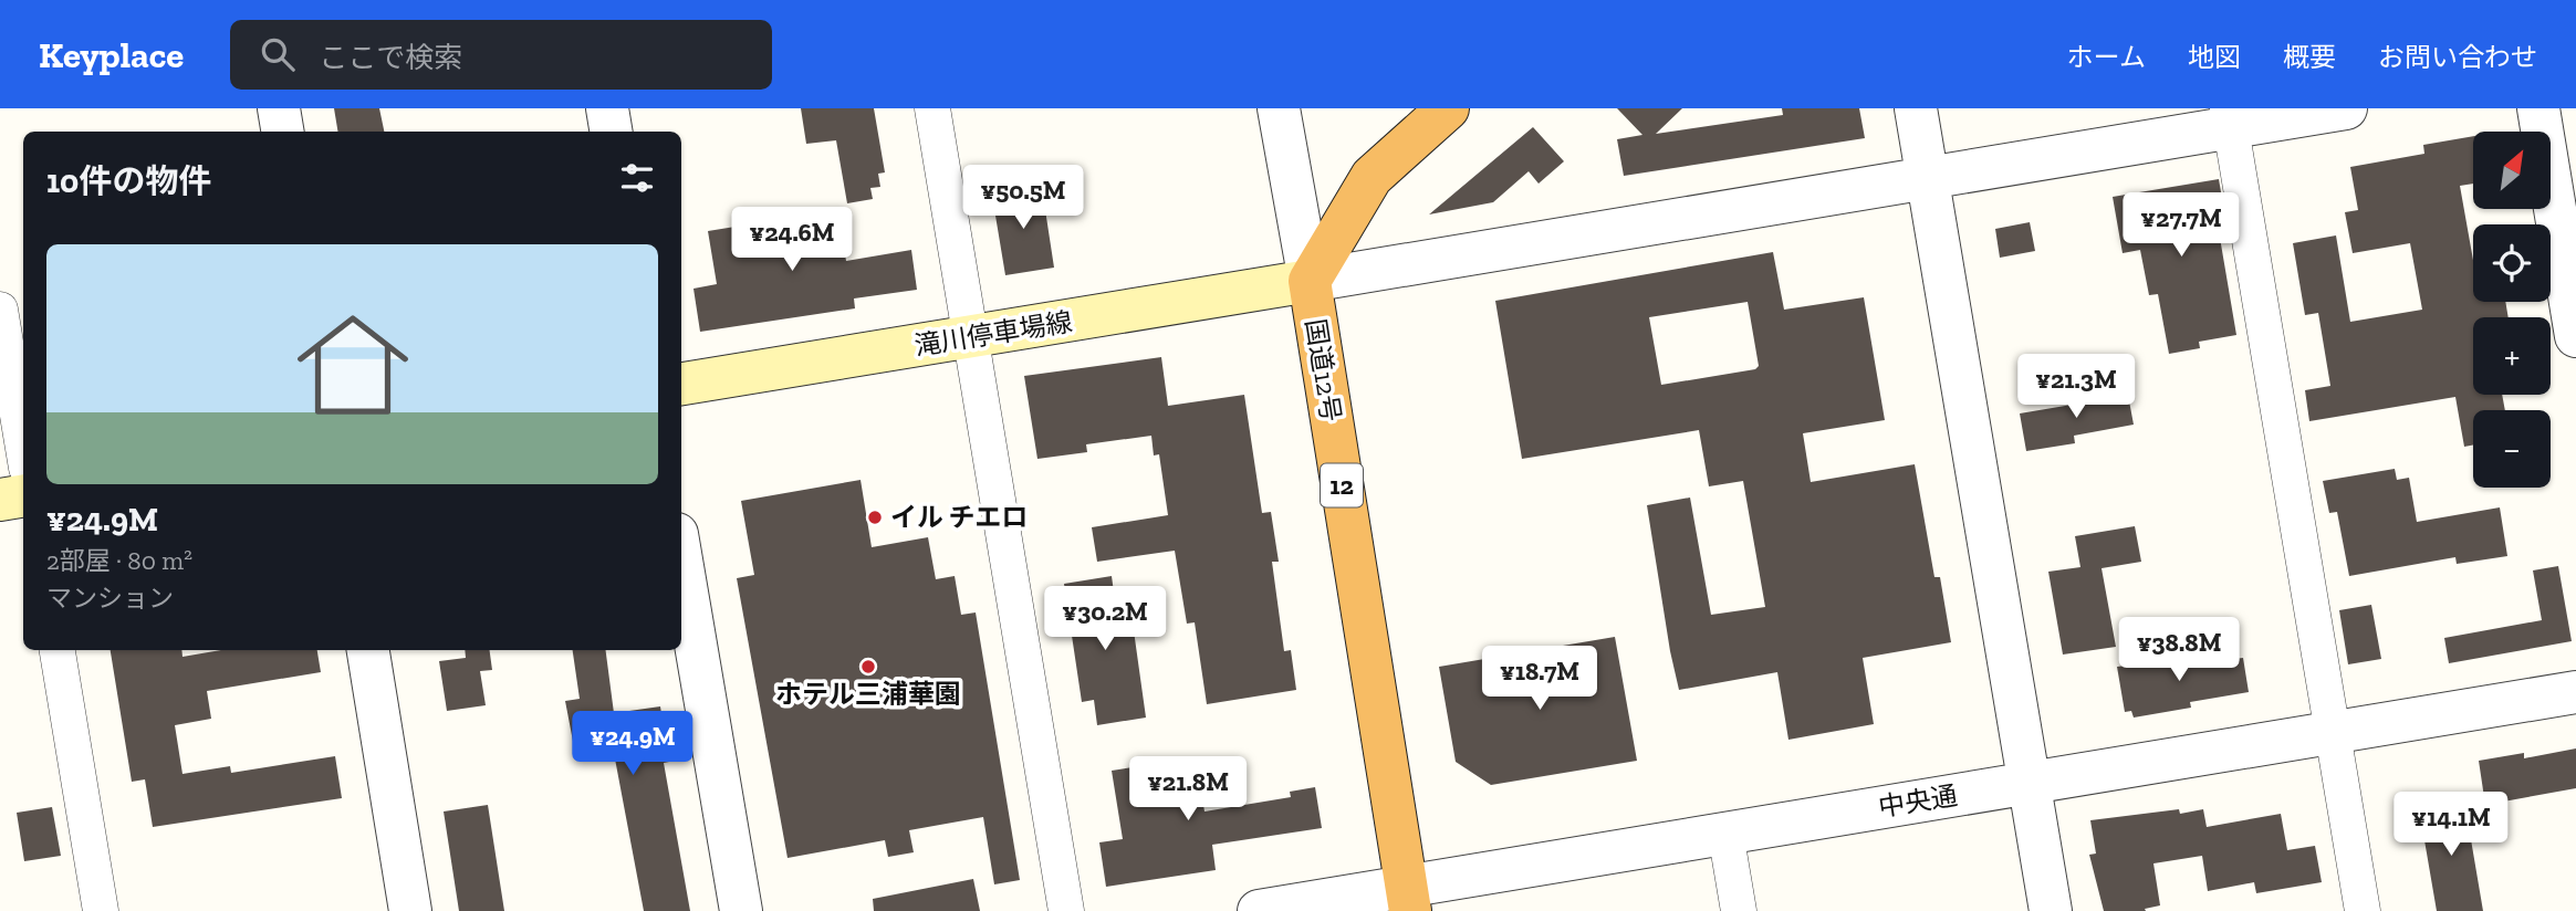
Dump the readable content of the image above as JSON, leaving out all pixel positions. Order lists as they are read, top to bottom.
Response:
{
  "streets": {
    "highway": ["国道12号", "12"],
    "main road": ["滝川停車場線"],
    "street": ["中央通"]
  },
  "crossings": [
    ["滝川停車場線", "国道12号"],
    ["国道12号", "中央通"]
  ],
  "places": ["イル チエロ", "ホテル三浦華園"],
  "north": "top right",
  "page": {
    "header": "Keyplace",
    "search": "ここで検索",
    "nav": [
      "ホーム",
      "地図",
      "概要",
      "お問い合わせ"
    ],
    "map_buttons": ["+", "−"],
    "heading": "10件の物件",
    "price": [
      "¥50.5M",
      "¥27.7M",
      "¥24.6M",
      "¥21.3M",
      "¥30.2M",
      "¥38.8M",
      "¥18.7M",
      "¥24.9M",
      "¥21.8M",
      "¥14.1M"
    ],
    "list": [
      {
        "name": "¥24.9M",
        "note": "2部屋 · 80 m² · マンション"
      }
    ]
  }
}
